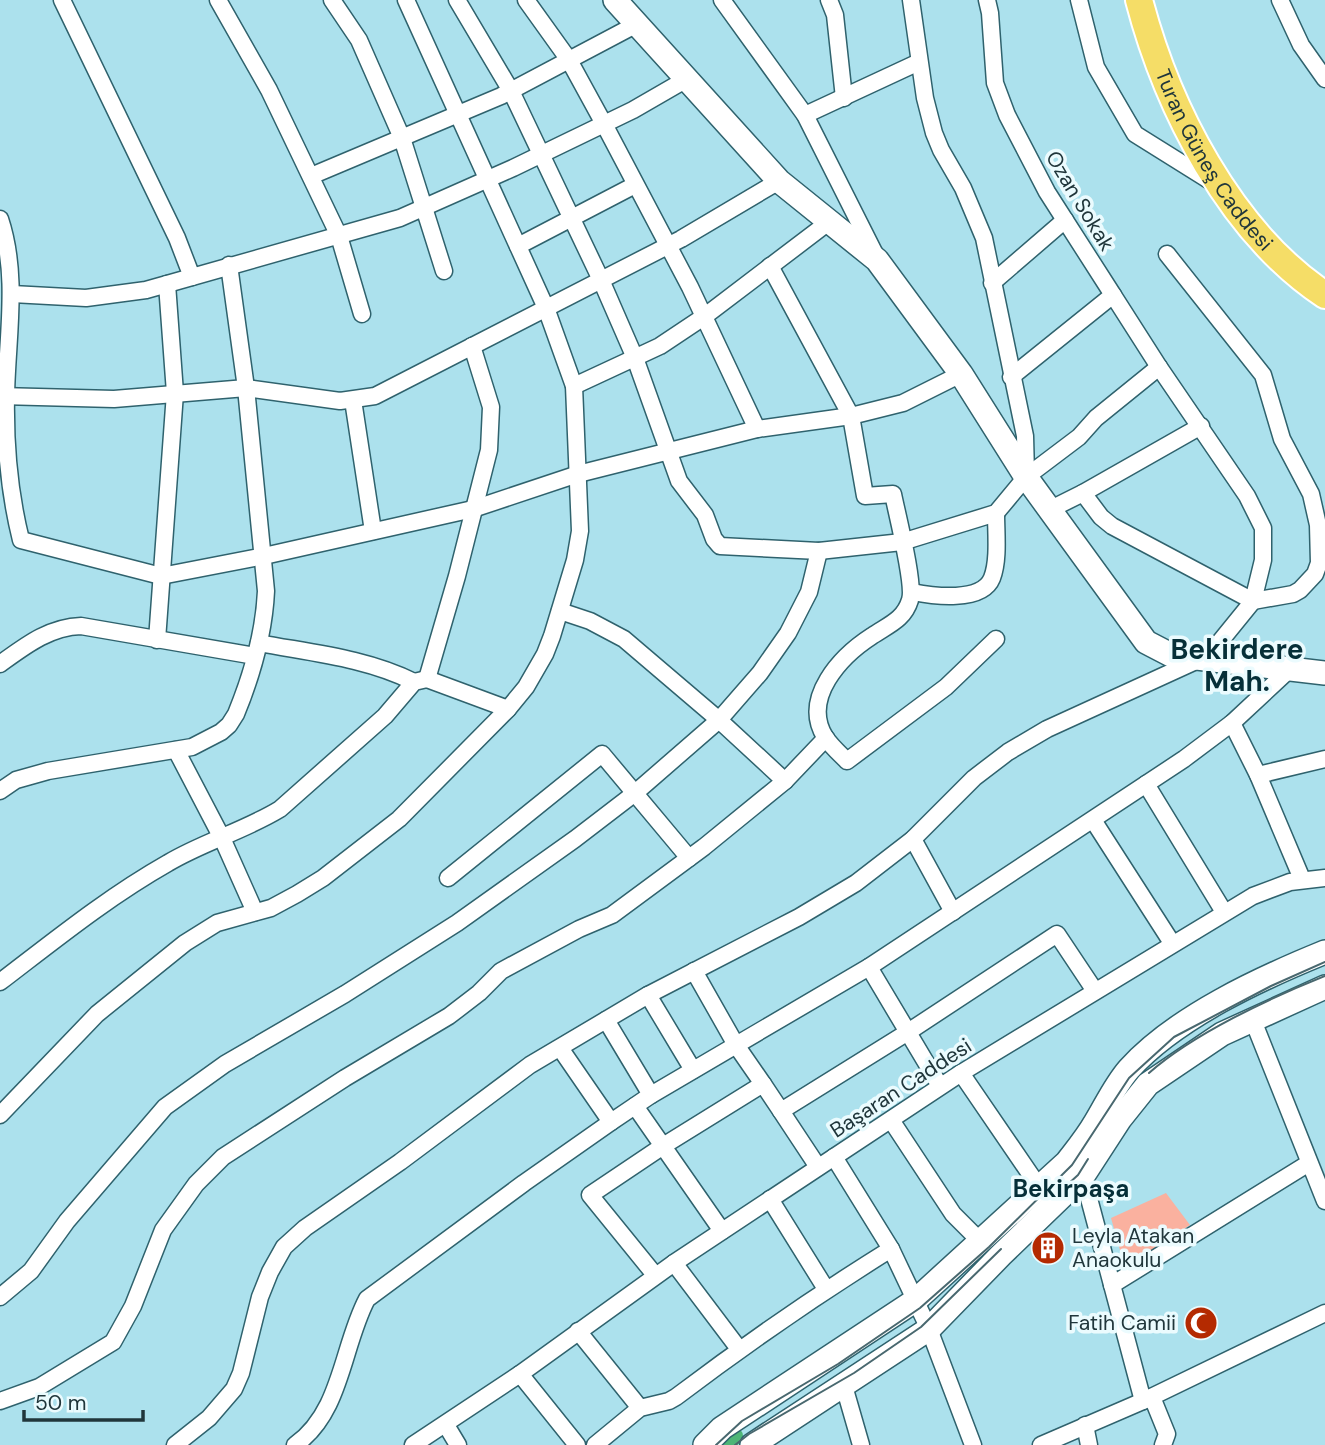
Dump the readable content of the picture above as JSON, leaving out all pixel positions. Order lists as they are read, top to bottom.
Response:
{
  "streets": {
    "main road": ["Turan Güneş Caddesi"],
    "street": ["Ozan Sokak", "Başaran Caddesi"]
  },
  "districts": ["Bekirdere Mah.", "Bekirpaşa"],
  "places": {
    "building": ["Leyla Atakan Anaokulu"],
    "mosque": ["Fatih Camii"]
  },
  "scale_bar": "50 m"
}
